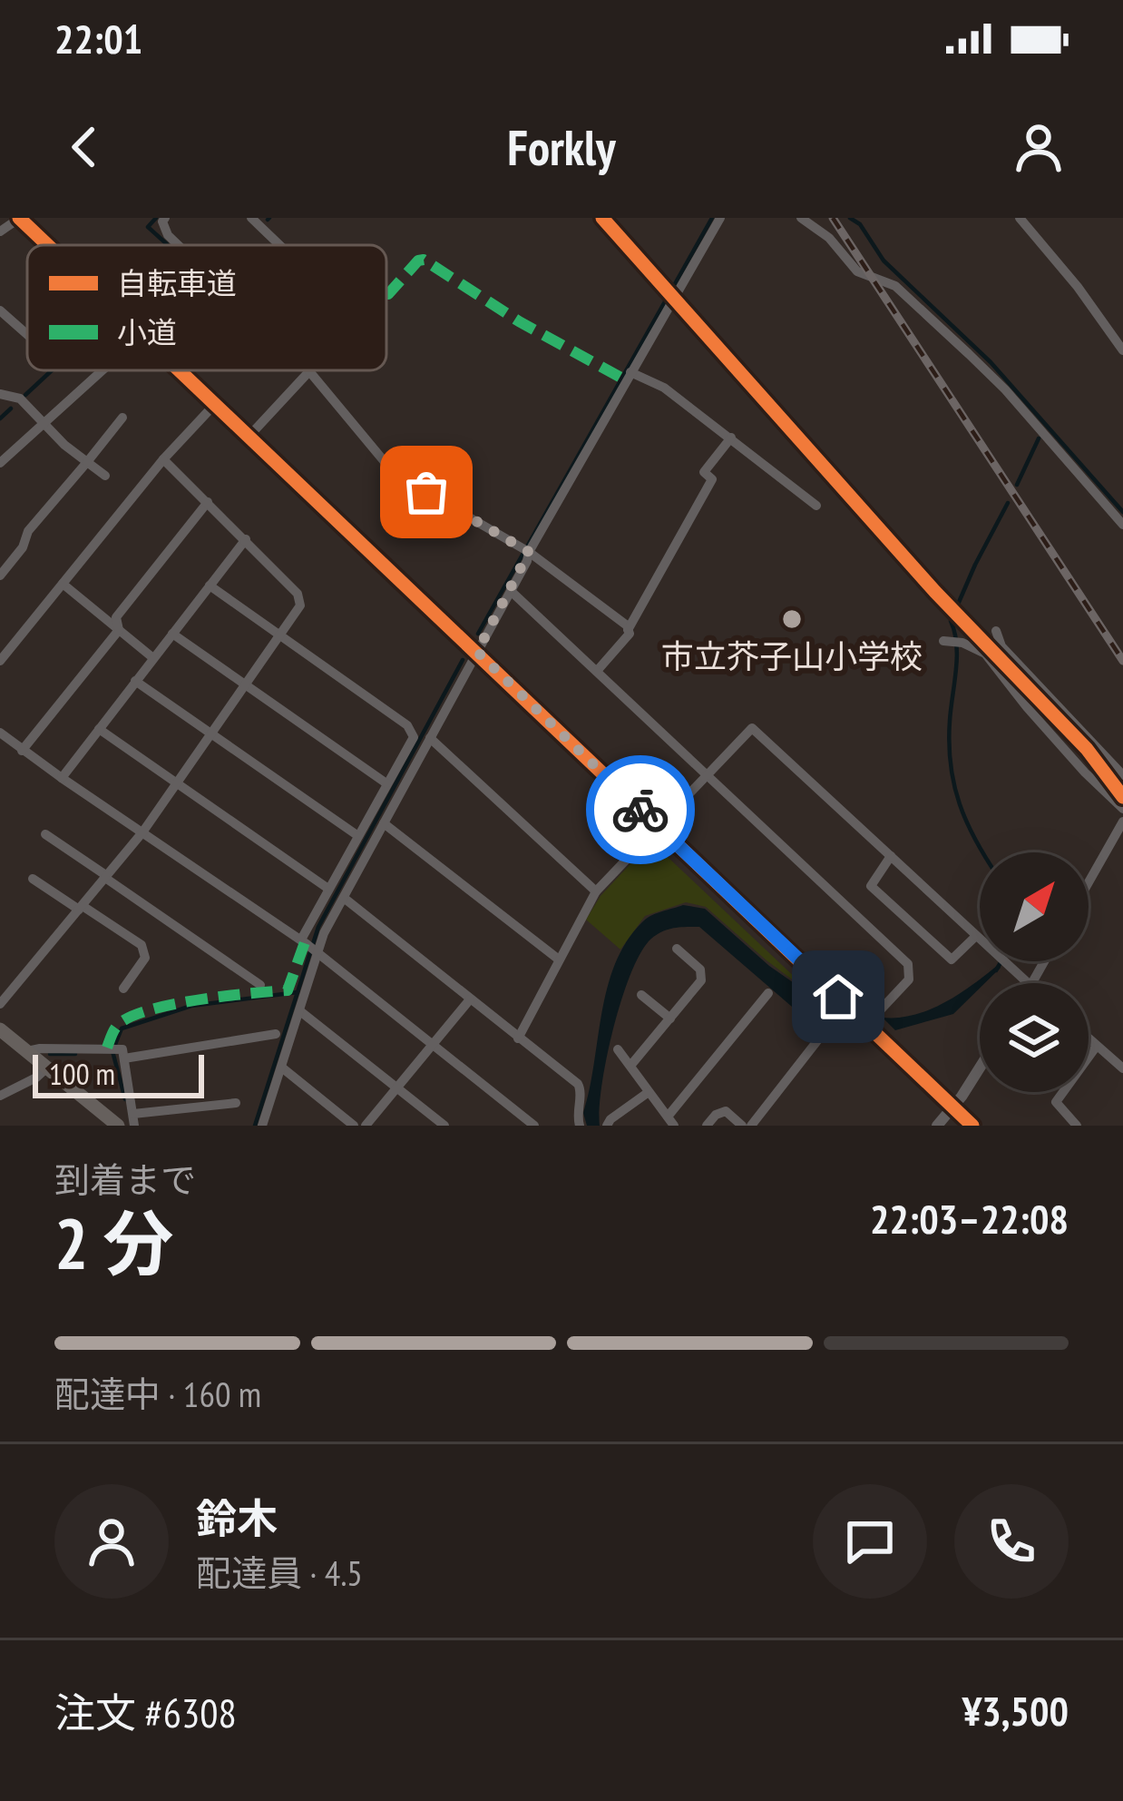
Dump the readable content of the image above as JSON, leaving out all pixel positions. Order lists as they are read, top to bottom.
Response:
{
  "places": ["市立芥子山小学校"],
  "legend": ["自転車道", "小道"],
  "scale_bar": "100 m",
  "north": "top right",
  "page": {
    "status": "22:01",
    "header": "Forkly",
    "scale": "100 m",
    "heading": ["2 分", "到着まで", "22:03–22:08"],
    "panel": [
      "鈴木",
      "配達員 · 4.5",
      "注文 #6308",
      "¥3,500"
    ],
    "bar": "配達中 · 160 m"
  }
}
